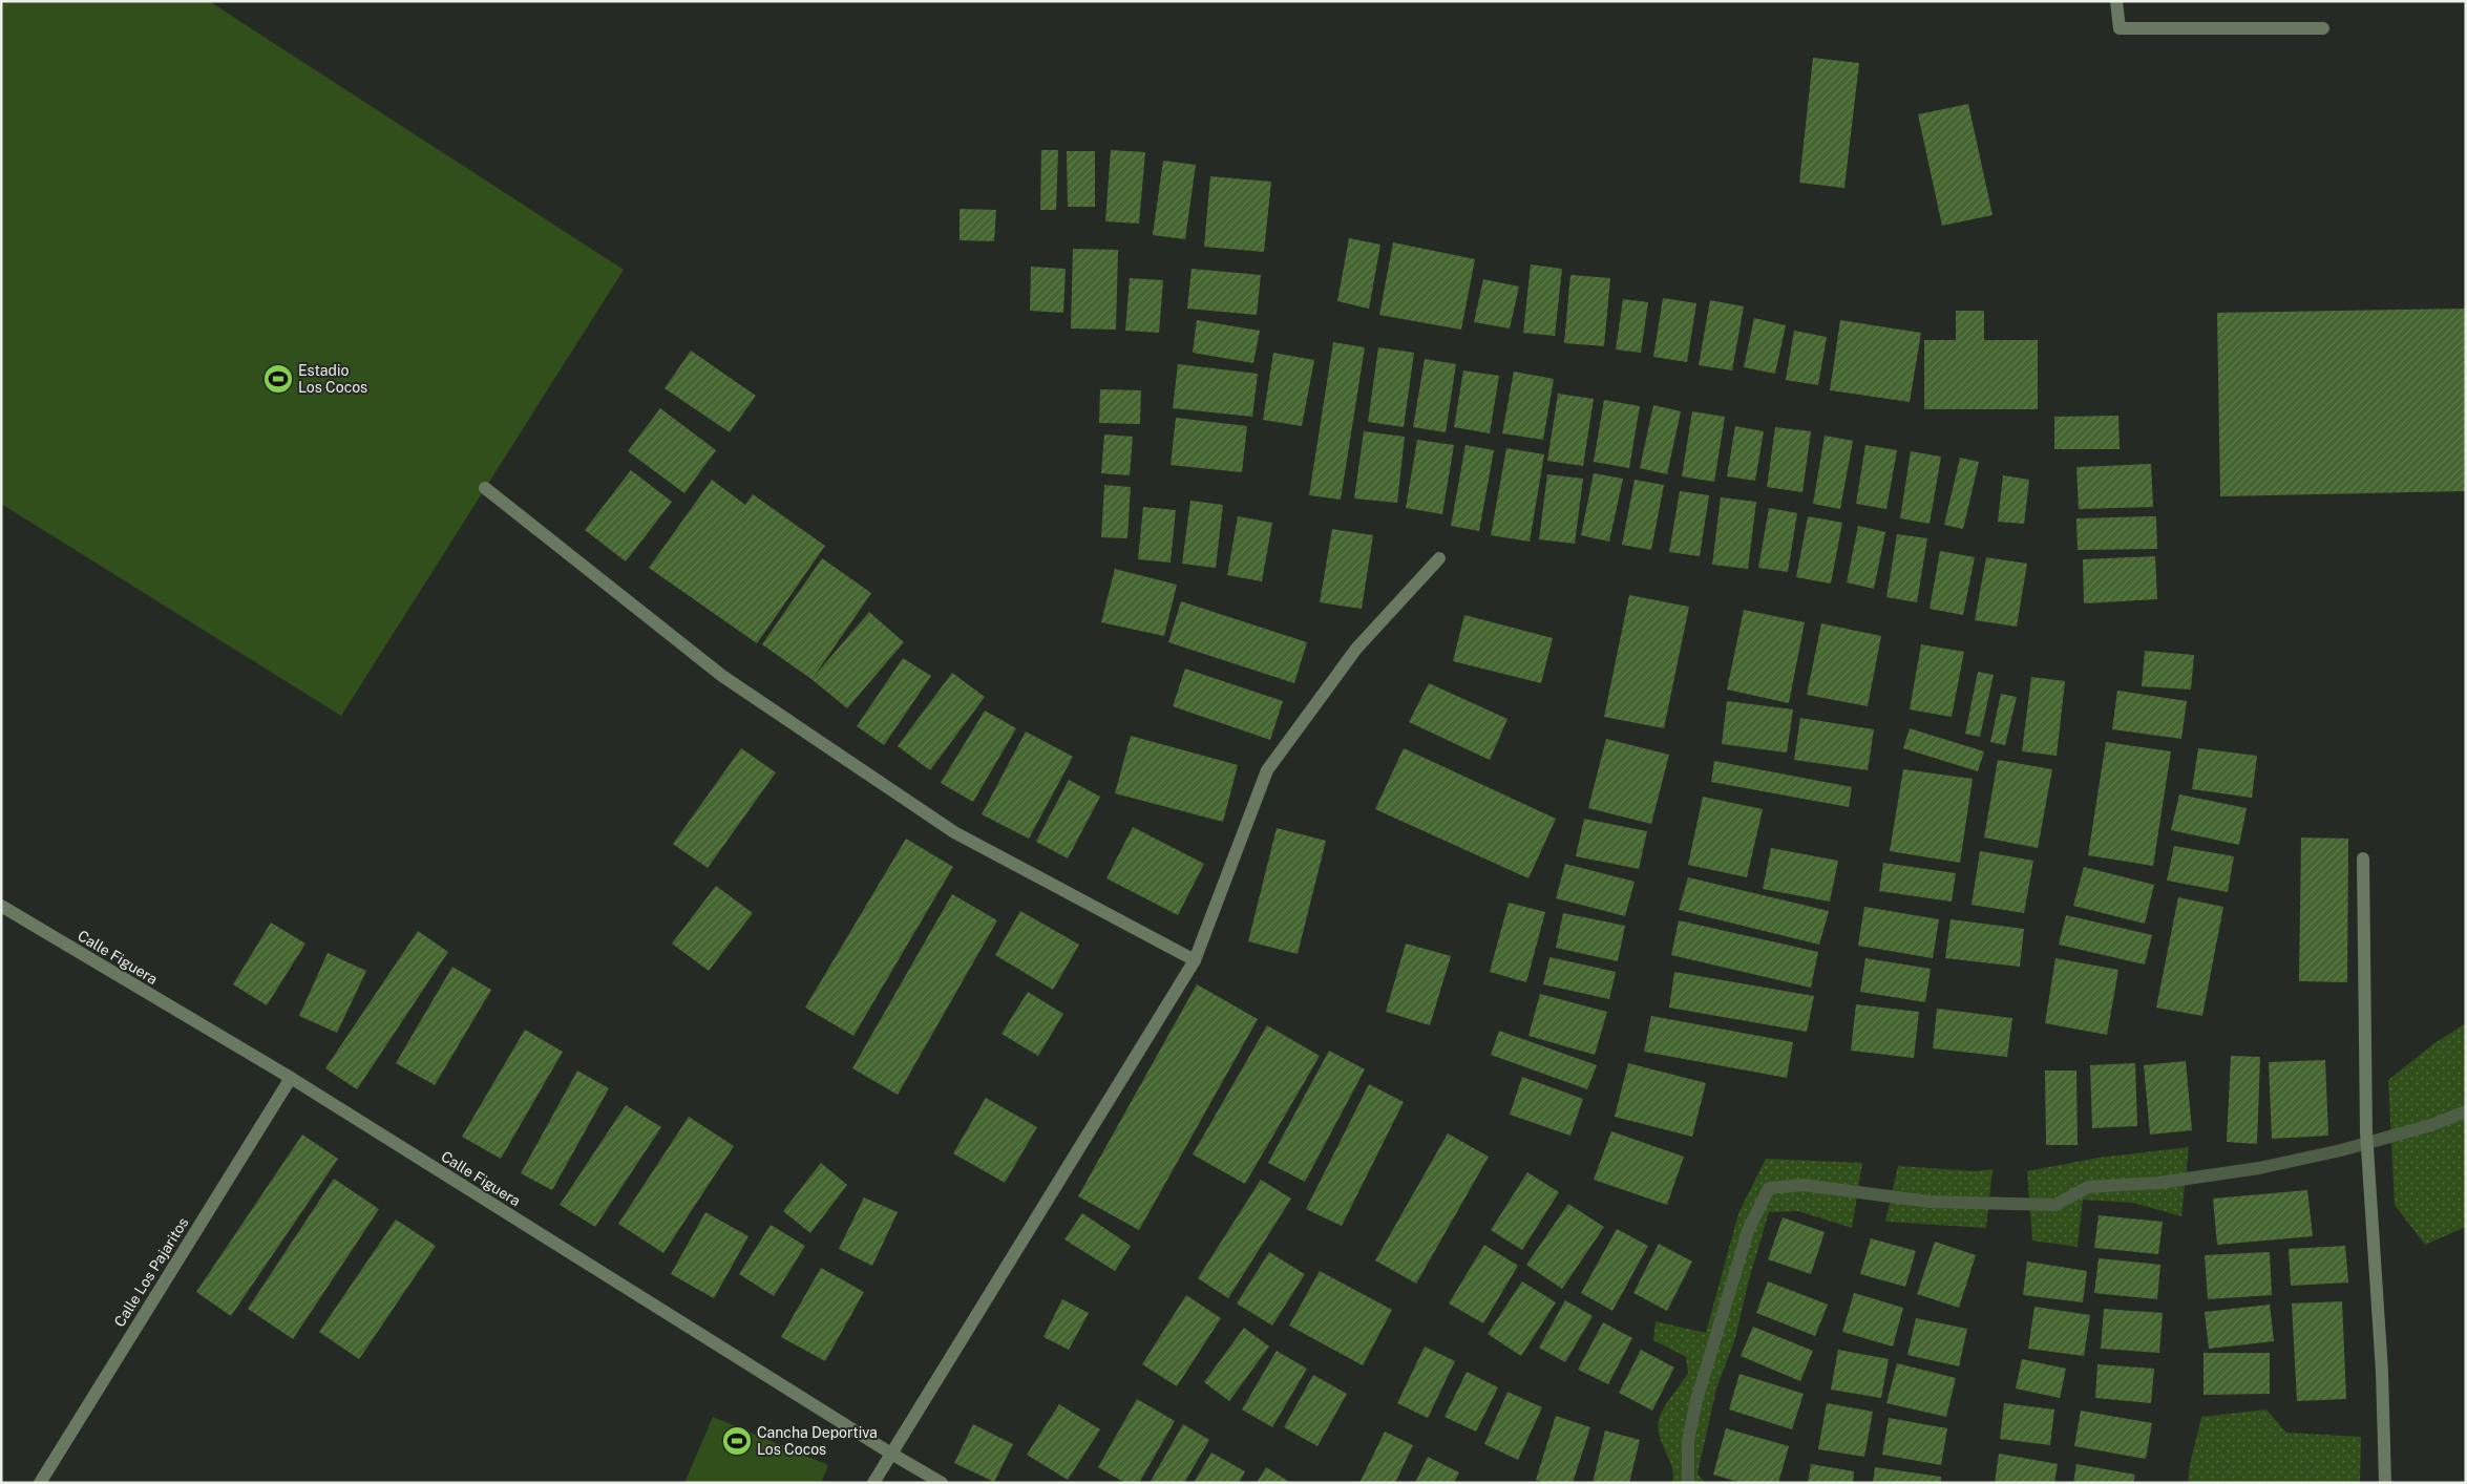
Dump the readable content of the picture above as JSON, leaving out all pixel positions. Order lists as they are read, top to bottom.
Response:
{
  "streets": {
    "street": ["Calle Figuera", "Calle Los Pajaritos"]
  },
  "crossings": [
    ["Calle Figuera", "Calle Los Pajaritos"]
  ],
  "places": {
    "sports": ["Estadio Los Cocos", "Cancha Deportiva Los Cocos"]
  }
}
